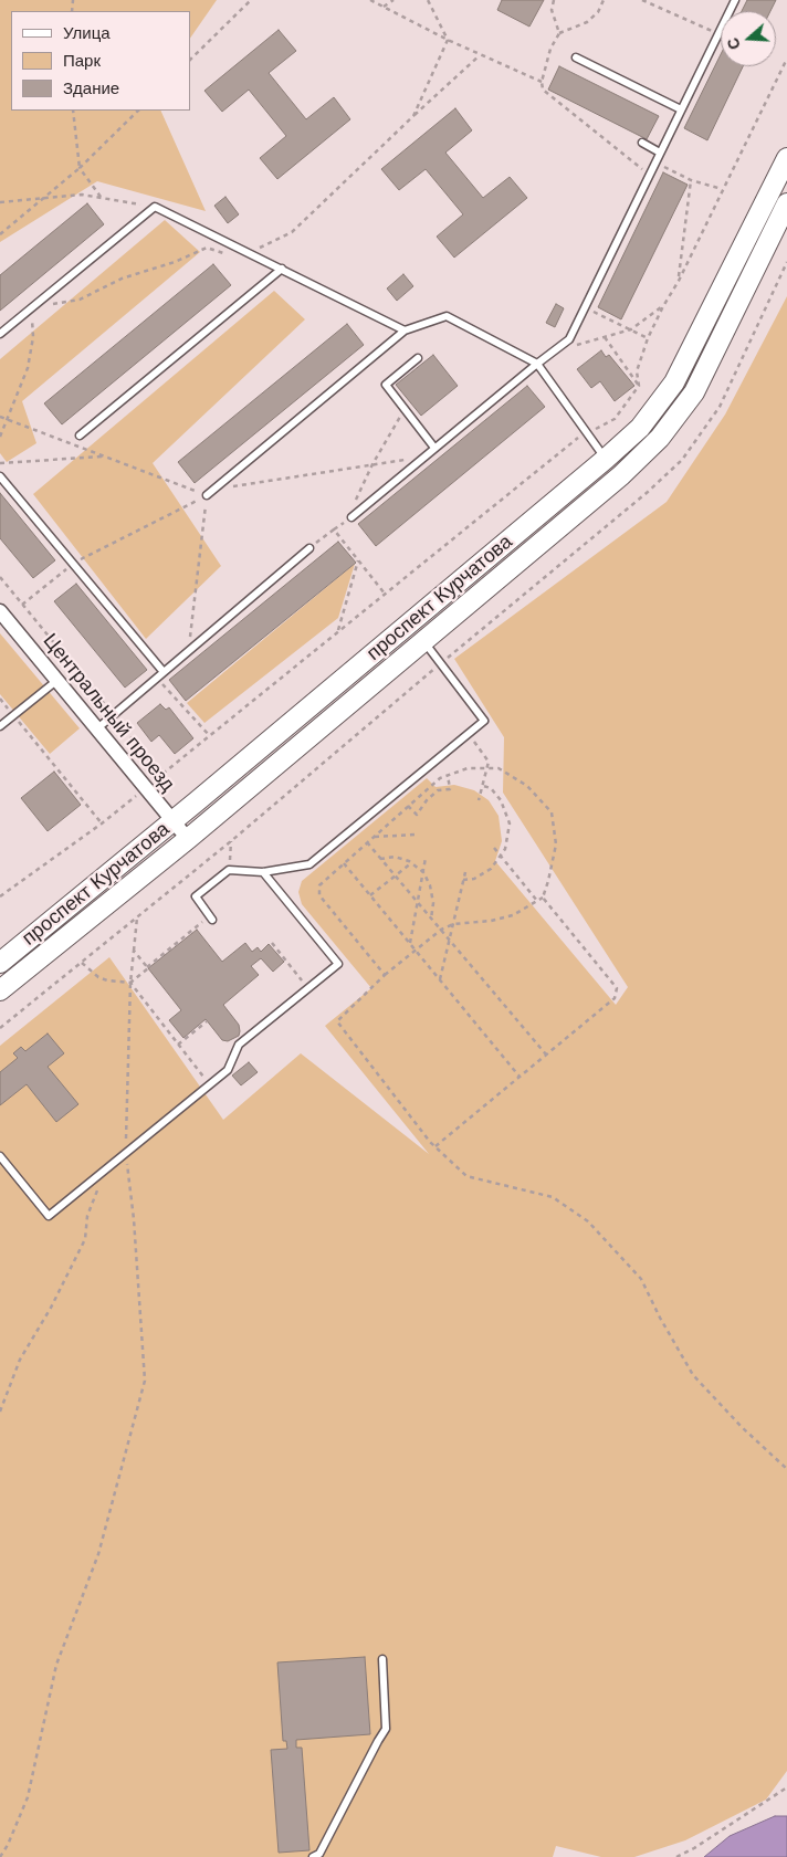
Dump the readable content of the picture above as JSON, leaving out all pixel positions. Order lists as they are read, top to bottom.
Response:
{
  "streets": {
    "main road": ["проспект Курчатова"],
    "street": ["Центральный проезд"]
  },
  "crossings": [
    ["проспект Курчатова", "Центральный проезд"]
  ],
  "legend": ["Улица", "Парк", "Здание"],
  "north": "left"
}
